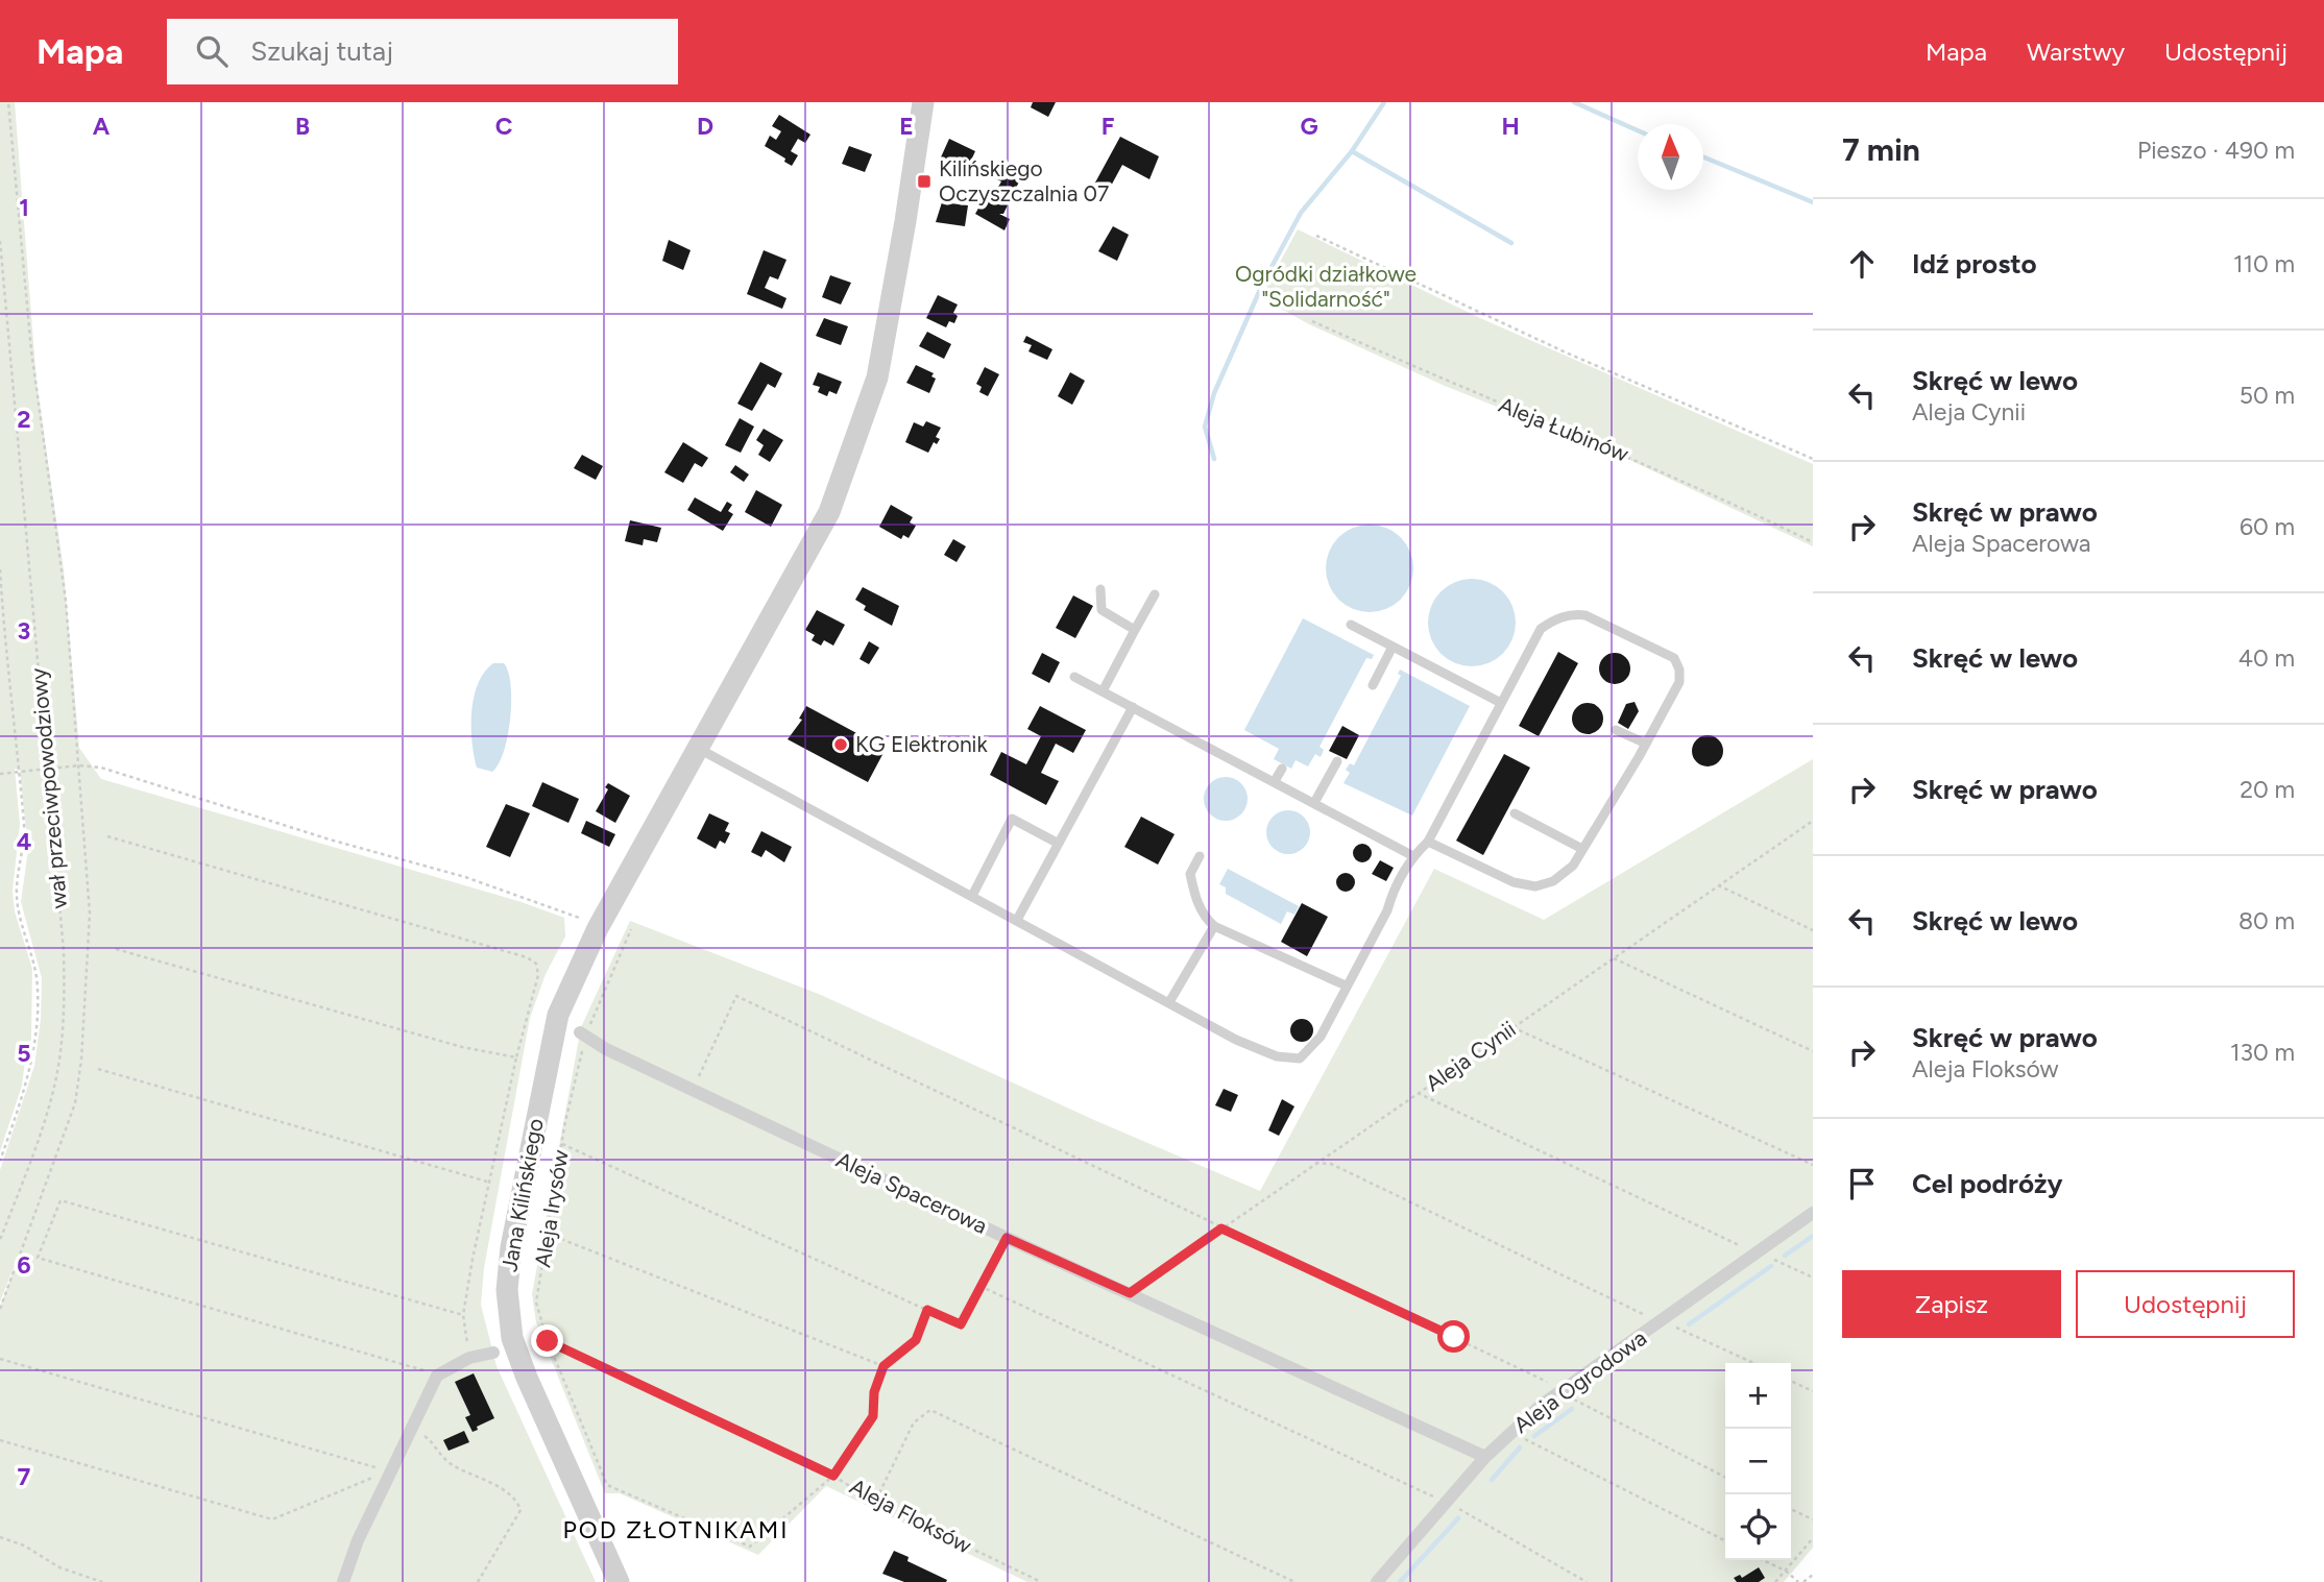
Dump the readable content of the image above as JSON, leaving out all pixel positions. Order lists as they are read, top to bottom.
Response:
{
  "streets": {
    "street": ["Aleja Spacerowa", "Jana Kilińskiego", "Aleja Ogrodowa"],
    "path": [
      "Aleja Łubinów",
      "wał przeciwpowodziowy",
      "Aleja Cynii",
      "Aleja Irysów",
      "Aleja Floksów"
    ]
  },
  "crossings": [
    ["Aleja Cynii", "Aleja Spacerowa"],
    ["Aleja Spacerowa", "Aleja Irysów"],
    ["Aleja Spacerowa", "Aleja Ogrodowa"],
    ["Aleja Irysów", "Aleja Floksów"]
  ],
  "districts": ["POD ZŁOTNIKAMI"],
  "parks": ["Ogródki działkowe \"Solidarność\""],
  "places": {
    "transit": ["Kilińskiego Oczyszczalnia 07"],
    "other": ["KG Elektronik"]
  },
  "north": "top",
  "page": {
    "header": "Mapa",
    "search": "Szukaj tutaj",
    "nav": ["Mapa", "Warstwy", "Udostępnij"],
    "heading": ["7 min", "Pieszo · 490 m"],
    "list": [
      ["Idź prosto", "110 m"],
      ["Skręć w lewo", "Aleja Cynii", "50 m"],
      ["Skręć w prawo", "Aleja Spacerowa", "60 m"],
      ["Skręć w lewo", "40 m"],
      ["Skręć w prawo", "20 m"],
      ["Skręć w lewo", "80 m"],
      ["Skręć w prawo", "Aleja Floksów", "130 m"],
      "Cel podróży"
    ],
    "buttons": ["Zapisz", "Udostępnij"],
    "map_buttons": ["+", "−"]
  },
  "grid": {
    "columns": [
      "A",
      "B",
      "C",
      "D",
      "E",
      "F",
      "G",
      "H"
    ],
    "rows": [
      "1",
      "2",
      "3",
      "4",
      "5",
      "6",
      "7"
    ]
  }
}
